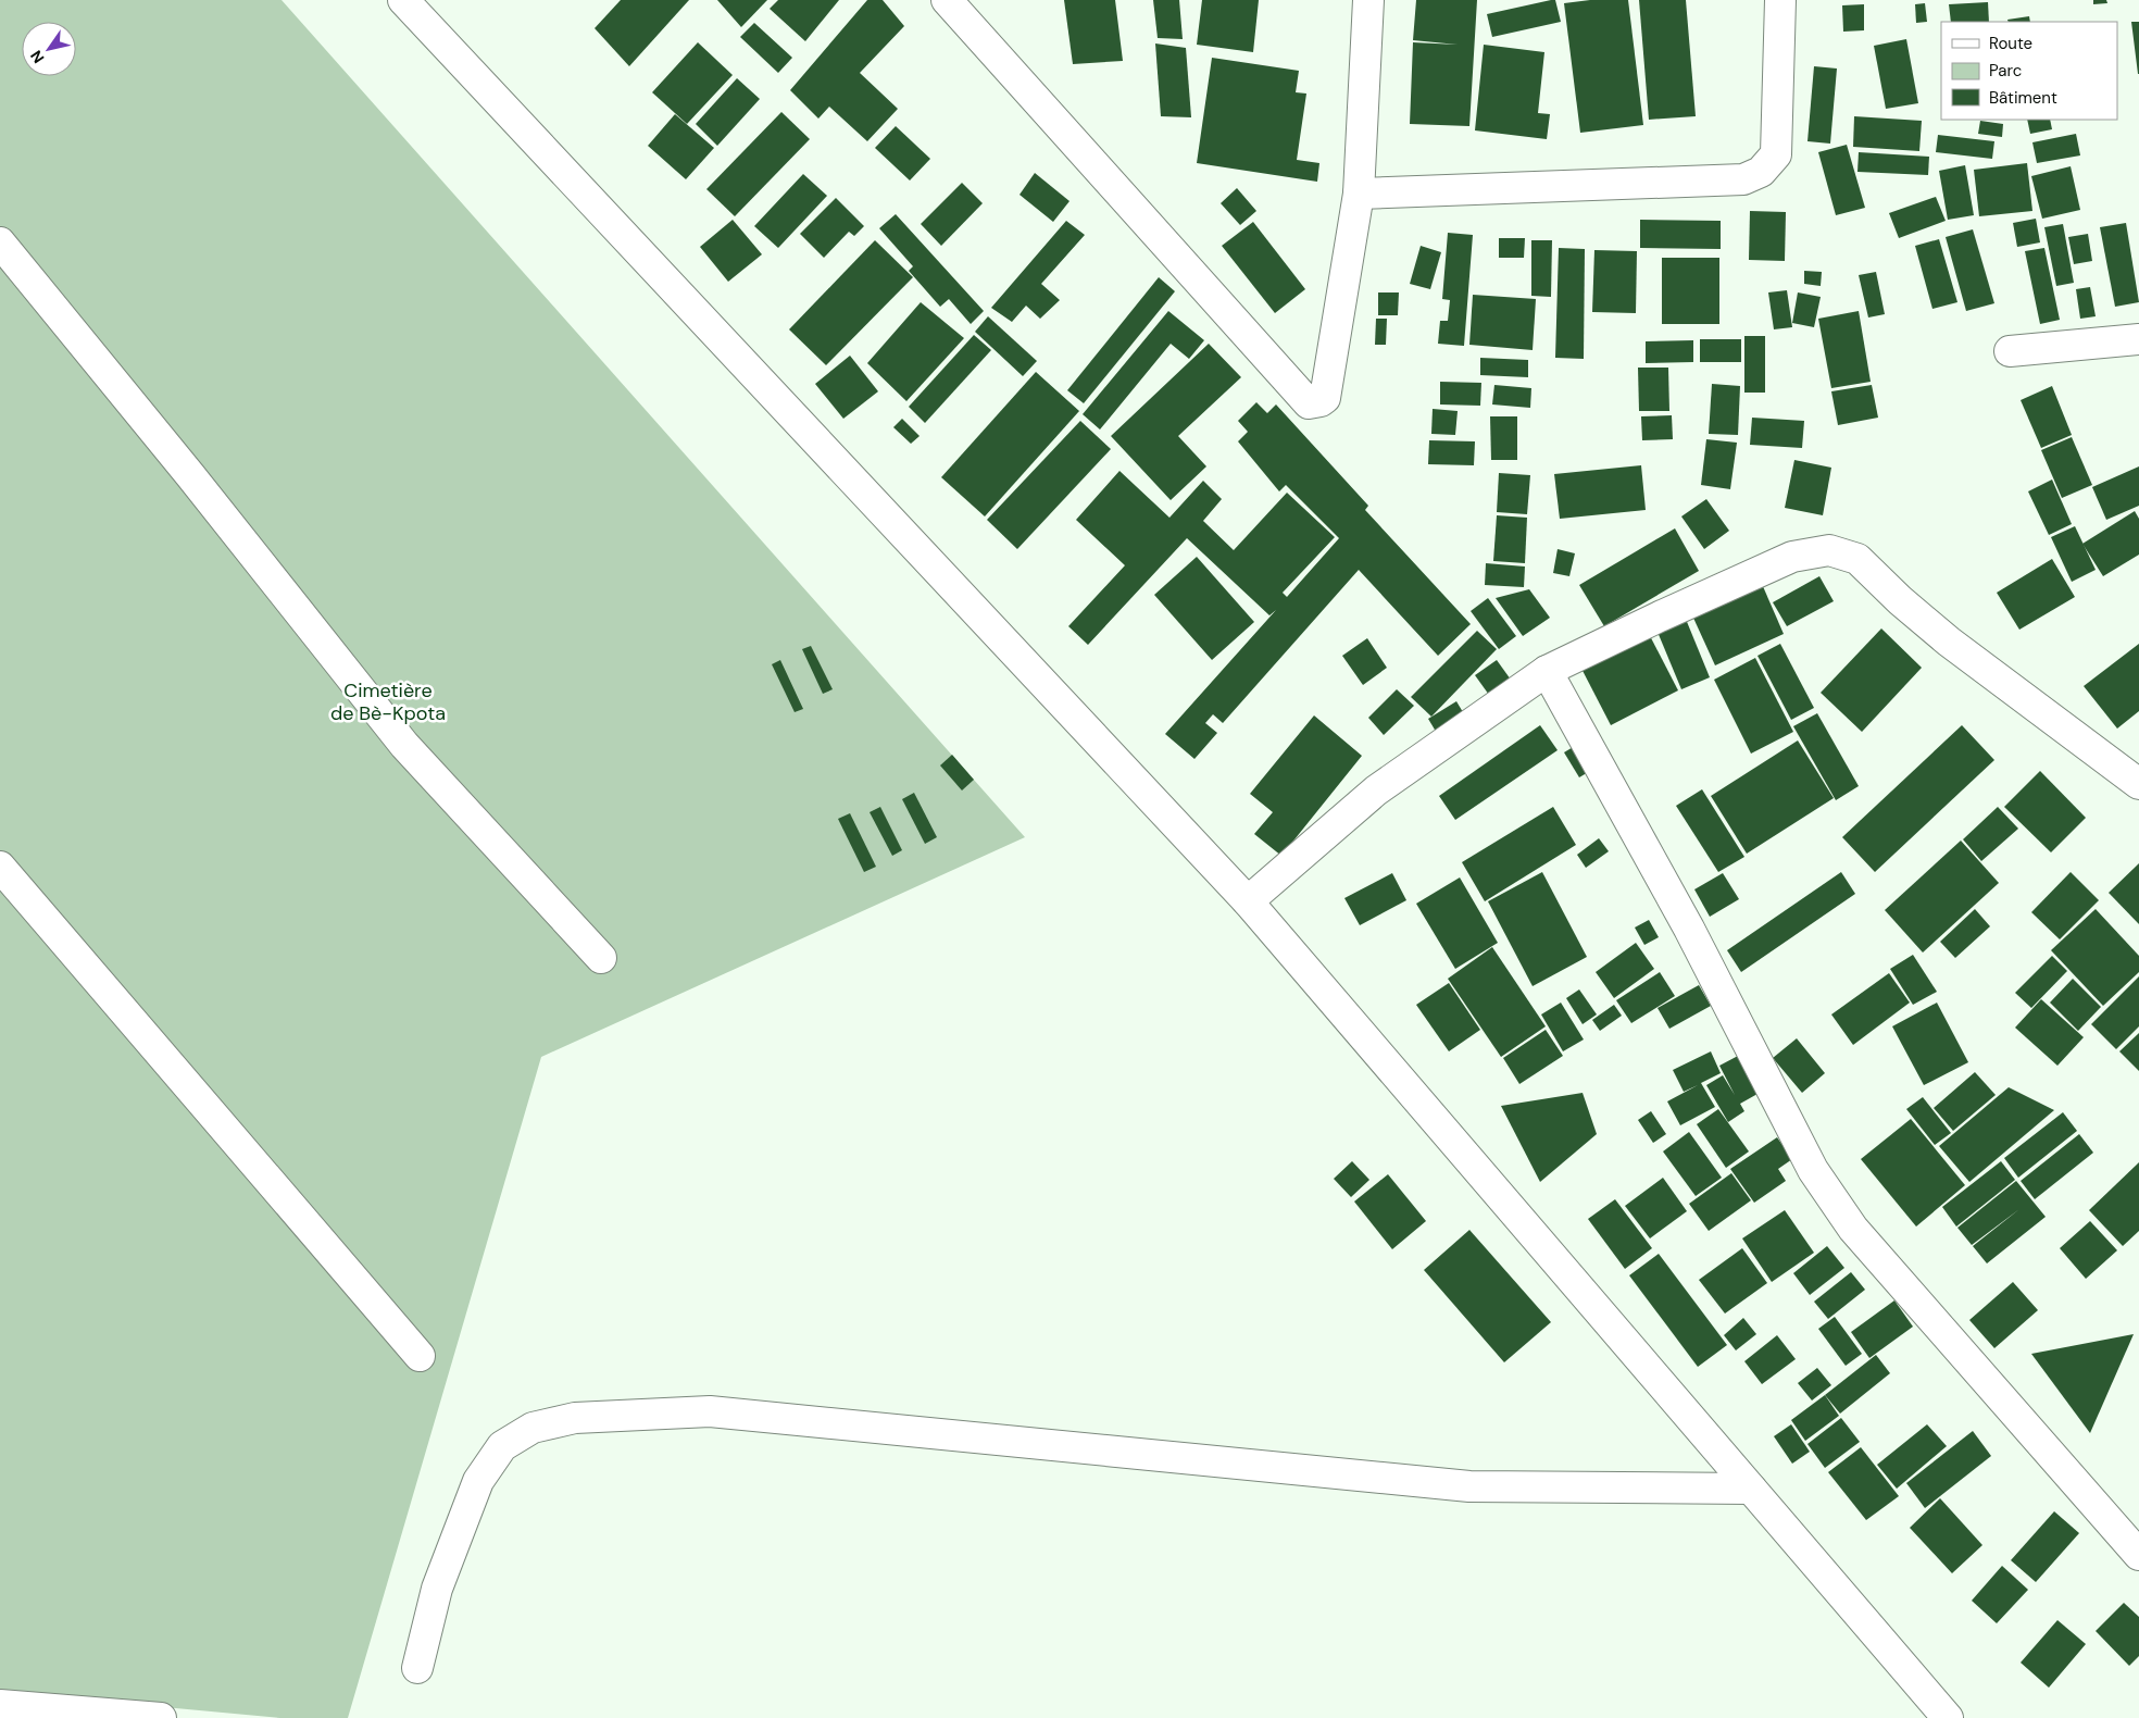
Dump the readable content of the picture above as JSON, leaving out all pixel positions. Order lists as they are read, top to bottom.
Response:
{
  "parks": ["Cimetière de Bè-Kpota"],
  "legend": ["Route", "Parc", "Bâtiment"],
  "north": "bottom left"
}
